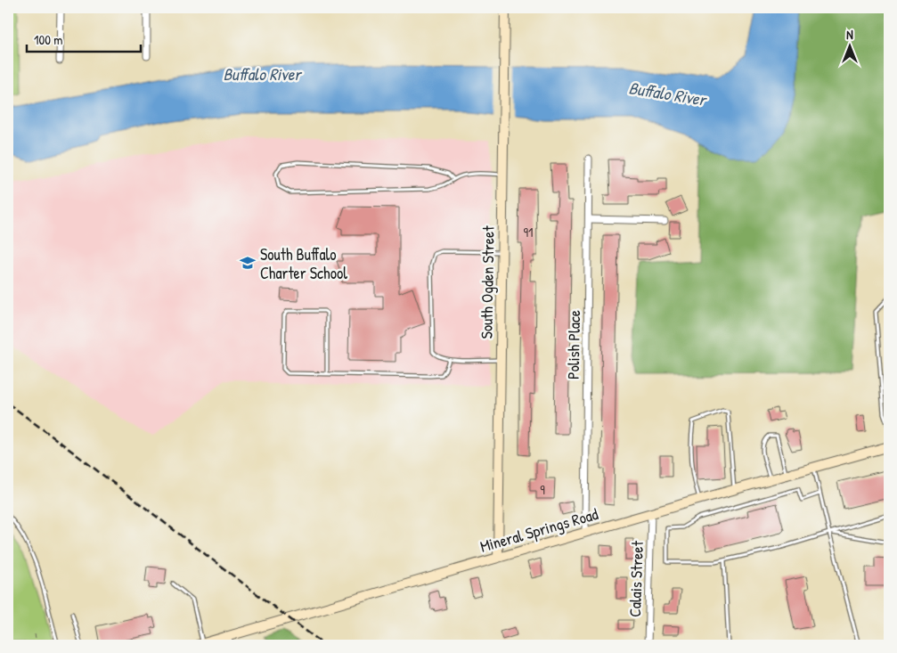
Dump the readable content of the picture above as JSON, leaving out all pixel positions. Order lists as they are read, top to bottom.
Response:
{
  "streets": {
    "street": [
      "South Ogden Street",
      "Polish Place",
      "Mineral Springs Road",
      "Calais Street"
    ]
  },
  "crossings": [
    ["South Ogden Street", "Mineral Springs Road"],
    ["Polish Place", "Mineral Springs Road"],
    ["Mineral Springs Road", "Calais Street"]
  ],
  "water": ["Buffalo River"],
  "places": {
    "school or university": ["South Buffalo Charter School"]
  },
  "house_numbers": ["91", "9"],
  "scale_bar": "100 m",
  "north": "top"
}
